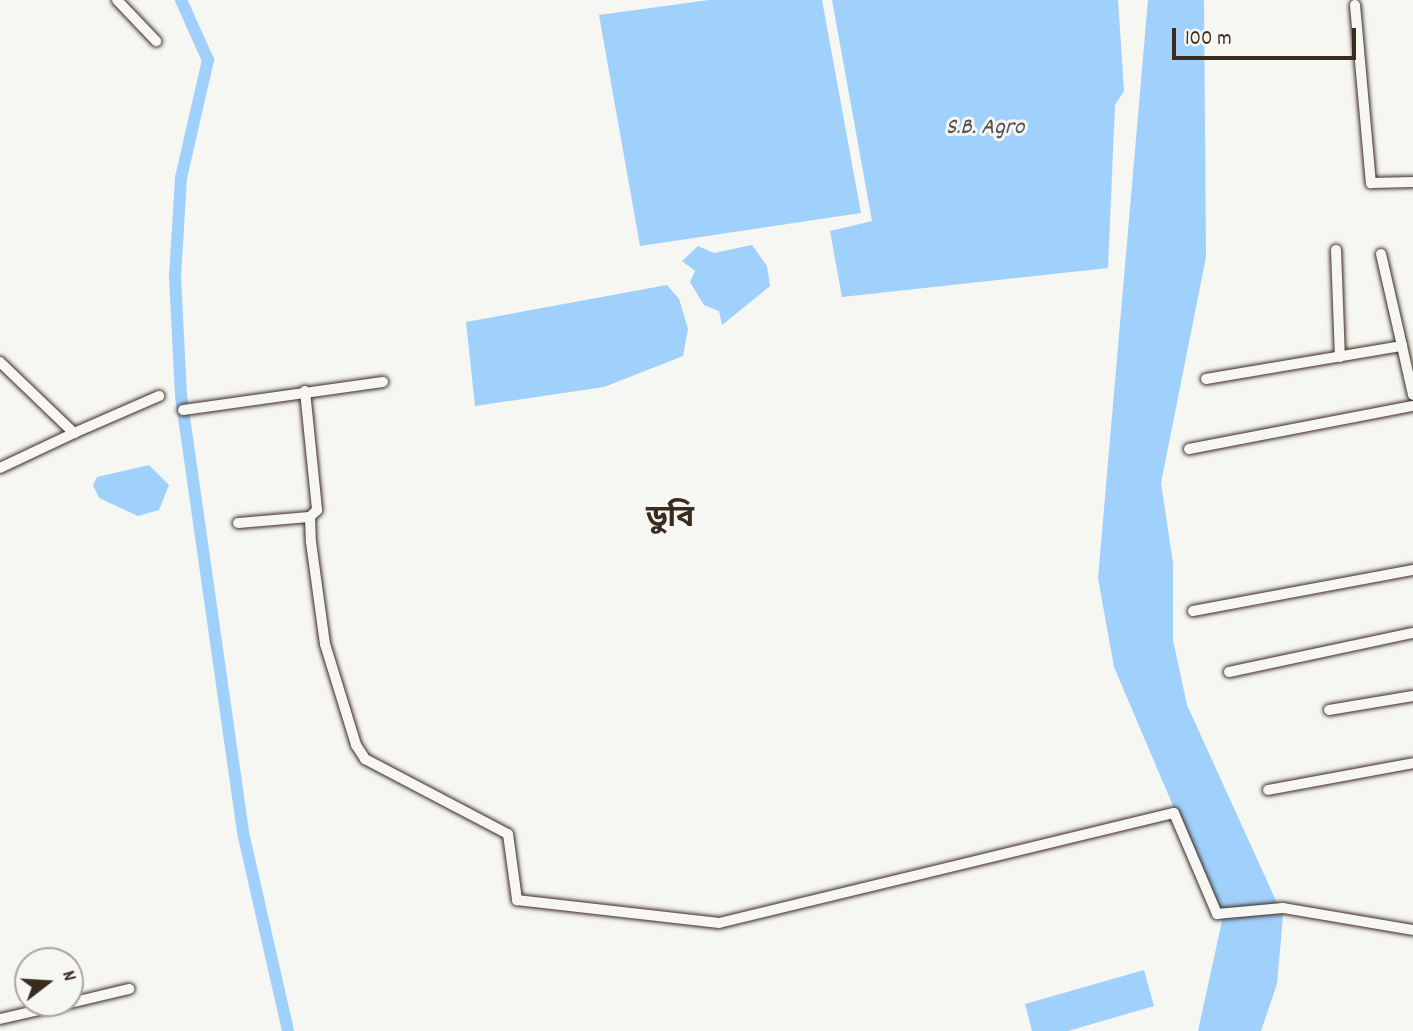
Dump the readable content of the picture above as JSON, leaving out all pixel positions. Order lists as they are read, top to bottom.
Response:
{
  "districts": ["ডুবি"],
  "water": ["S.B. Agro"],
  "scale_bar": "100 m",
  "north": "right"
}
